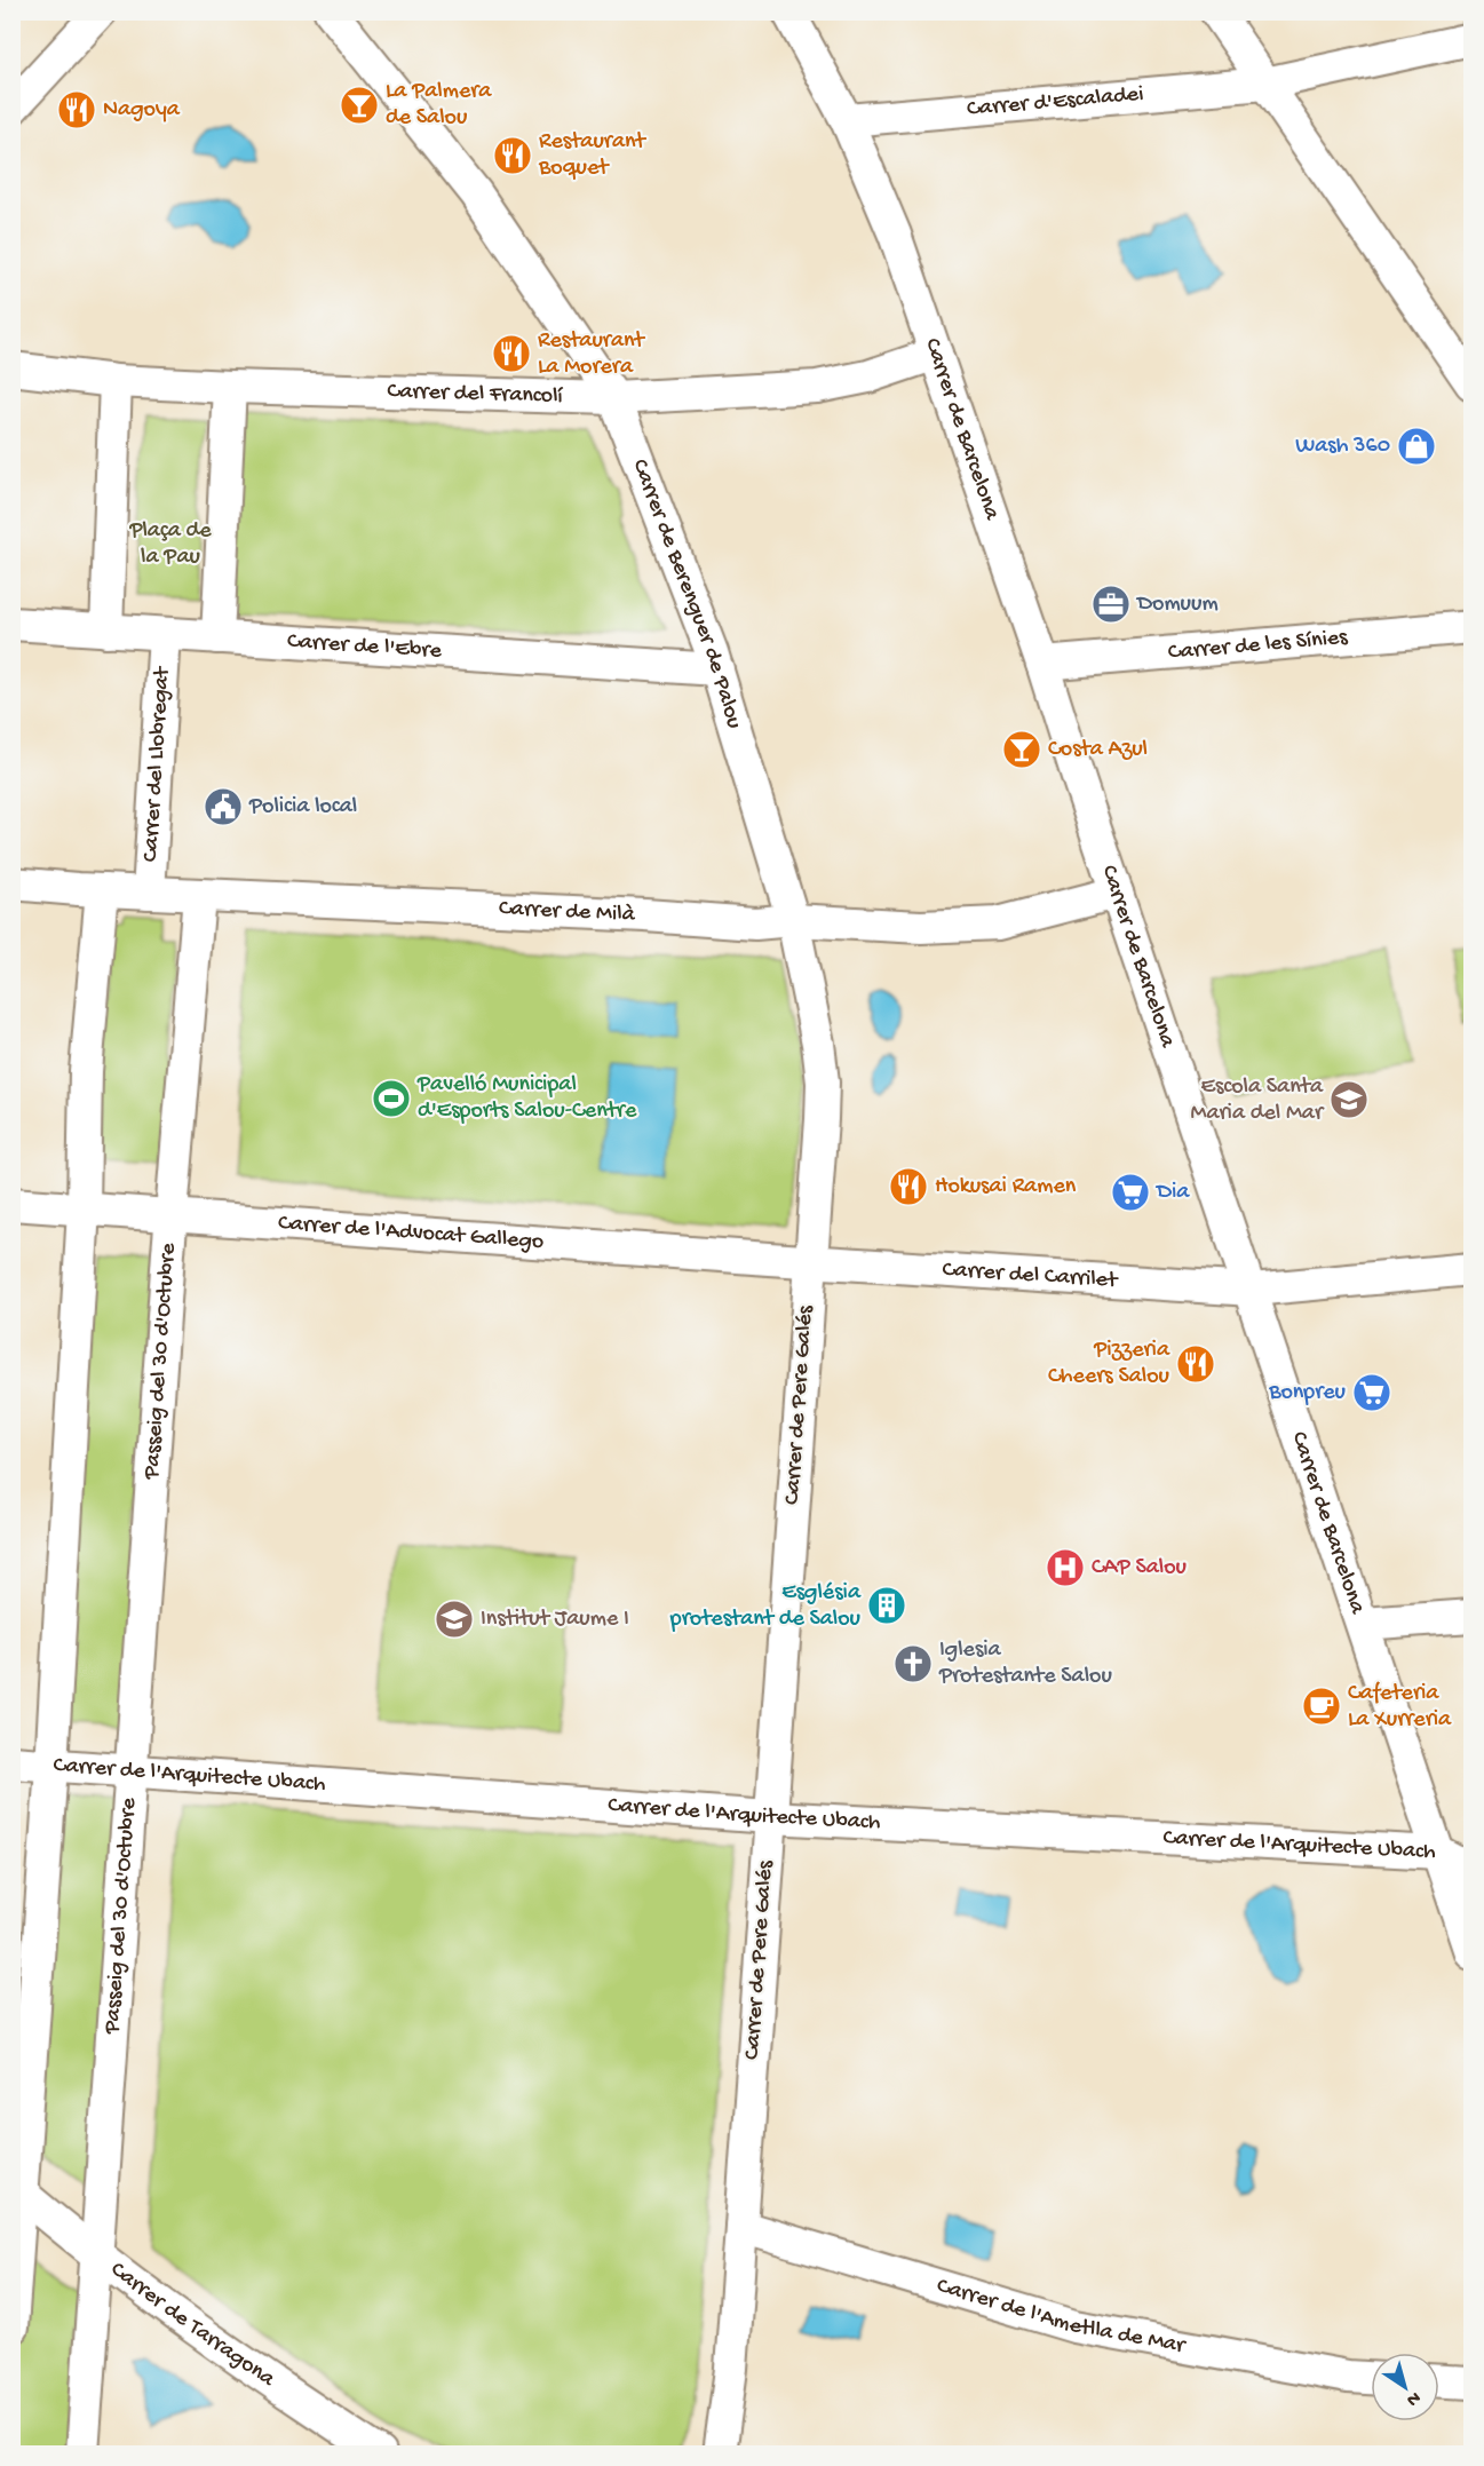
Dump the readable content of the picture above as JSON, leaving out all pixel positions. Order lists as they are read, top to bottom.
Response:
{
  "streets": {
    "street": [
      "Carrer d'Escaladei",
      "Carrer del Francolí",
      "Carrer de Barcelona",
      "Carrer de Berenguer de Palou",
      "Carrer de les Sínies",
      "Carrer de l'Ebre",
      "Carrer del Llobregat",
      "Carrer de Milà",
      "Carrer de l'Advocat Gallego",
      "Carrer del Carrilet",
      "Passeig del 30 d'Octubre",
      "Carrer de Pere Galés",
      "Carrer de l'Arquitecte Ubach",
      "Carrer de l'Ametlla de Mar",
      "Carrer de Tarragona"
    ]
  },
  "crossings": [
    ["Carrer d'Escaladei", "Carrer de Barcelona"],
    ["Carrer del Francolí", "Carrer de Barcelona"],
    ["Carrer del Francolí", "Carrer de Berenguer de Palou"],
    ["Carrer de Barcelona", "Carrer de les Sínies"],
    ["Carrer de Barcelona", "Carrer de Milà"],
    ["Carrer de Barcelona", "Carrer del Carrilet"],
    ["Carrer de Barcelona", "Carrer de l'Arquitecte Ubach"],
    ["Carrer de Berenguer de Palou", "Carrer de l'Ebre"],
    ["Carrer de Berenguer de Palou", "Carrer de Milà"],
    ["Carrer de Berenguer de Palou", "Carrer de l'Advocat Gallego"],
    ["Carrer de Berenguer de Palou", "Carrer del Carrilet"],
    ["Carrer de Berenguer de Palou", "Carrer de Pere Galés"],
    ["Carrer de l'Ebre", "Carrer del Llobregat"],
    ["Carrer del Llobregat", "Carrer de Milà"],
    ["Carrer de Milà", "Passeig del 30 d'Octubre"],
    ["Carrer de l'Advocat Gallego", "Carrer del Carrilet"],
    ["Carrer de l'Advocat Gallego", "Passeig del 30 d'Octubre"],
    ["Carrer de l'Advocat Gallego", "Carrer de Pere Galés"],
    ["Carrer del Carrilet", "Carrer de Pere Galés"],
    ["Passeig del 30 d'Octubre", "Carrer de l'Arquitecte Ubach"],
    ["Passeig del 30 d'Octubre", "Carrer de Tarragona"],
    ["Carrer de Pere Galés", "Carrer de l'Arquitecte Ubach"],
    ["Carrer de Pere Galés", "Carrer de l'Ametlla de Mar"]
  ],
  "parks": ["Plaça de la Pau"],
  "places": {
    "bar": ["La Palmera de Salou", "Costa Azul"],
    "restaurant": [
      "Nagoya",
      "Restaurant Boquet",
      "Restaurant La Morera",
      "Hokusai Ramen",
      "Pizzeria Cheers Salou"
    ],
    "shop": ["Wash 360"],
    "office": ["Domuum"],
    "public building": ["Policia local"],
    "sports": ["Pavelló Municipal d'Esports Salou-Centre"],
    "school or university": ["Escola Santa Maria del Mar", "Institut Jaume I"],
    "supermarket": ["Dia", "Bonpreu"],
    "hospital": ["CAP Salou"],
    "building": ["Església protestant de Salou"],
    "church": ["Iglesia Protestante Salou"],
    "cafe": ["Cafeteria La Xurreria"]
  },
  "north": "bottom right"
}
